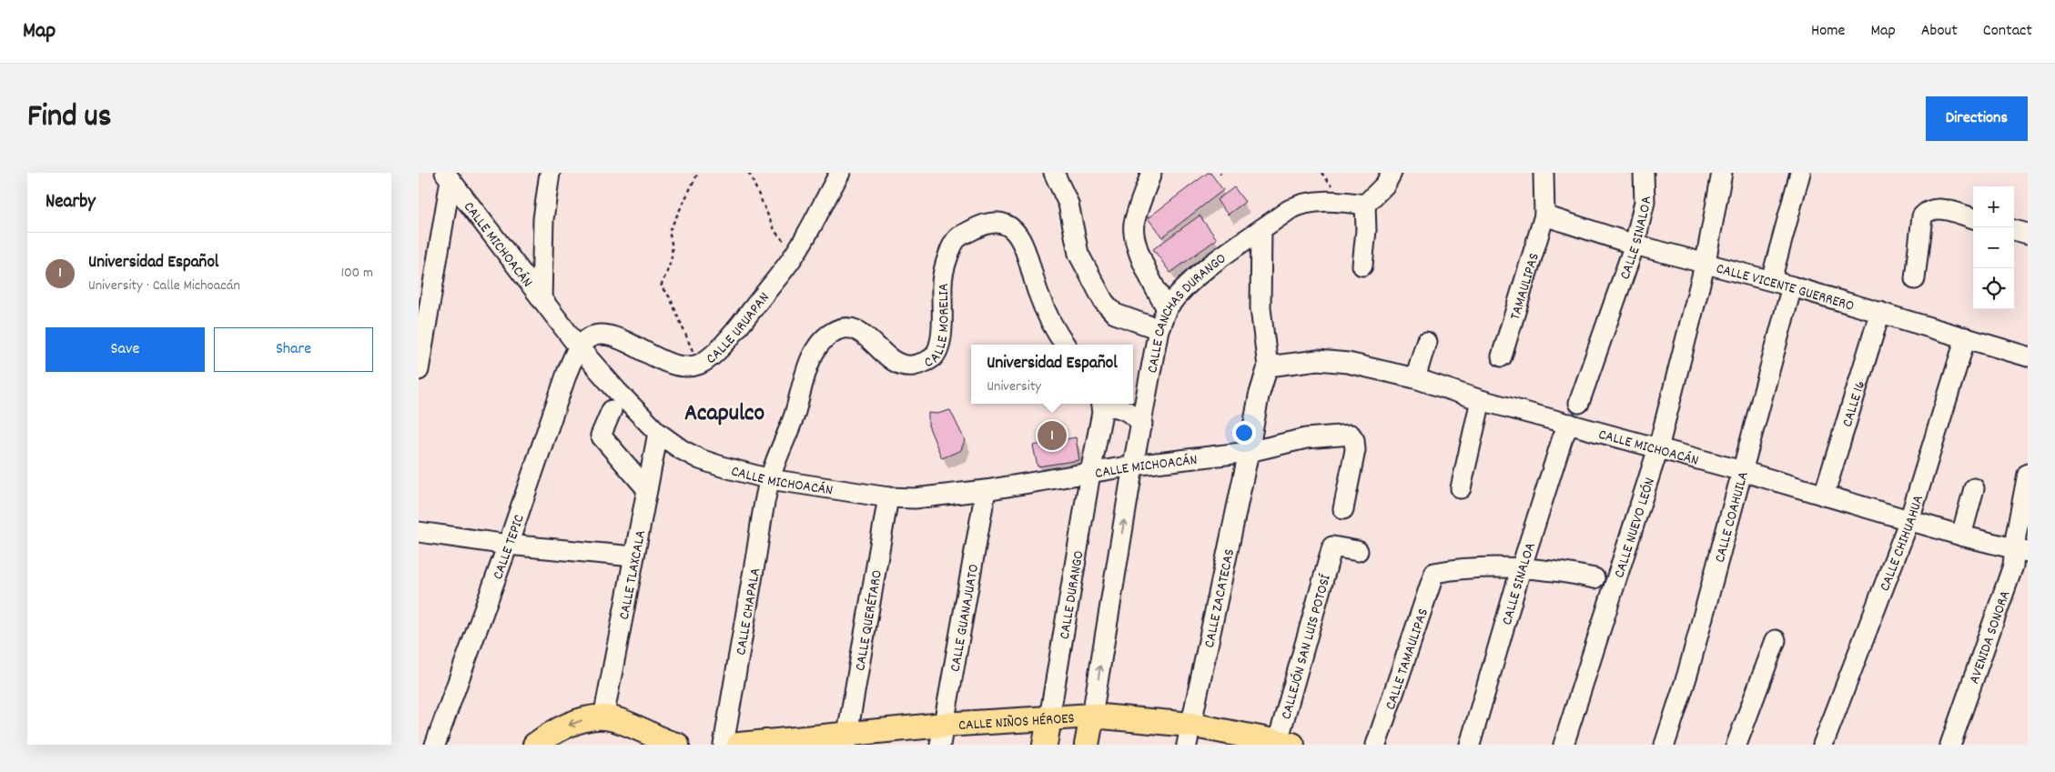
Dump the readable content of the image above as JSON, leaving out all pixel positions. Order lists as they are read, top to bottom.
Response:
{
  "streets": {
    "main road": ["CALLE CANCHAS DURANGO", "CALLE NIÑOS HÉROES"],
    "street": [
      "CALLE SINALOA",
      "CALLE MICHOACÁN",
      "CALLE VICENTE GUERRERO",
      "TAMAULIPAS",
      "CALLE MORELIA",
      "CALLE URUAPAN",
      "CALLE 16",
      "CALLE COAHUILA",
      "CALLE NUEVO LEÓN",
      "CALLE CHIHUAHUA",
      "CALLE TEPIC",
      "CALLE TLAXCALA",
      "CALLE DURANGO",
      "CALLE ZACATECAS",
      "CALLE CHAPALA",
      "CALLE GUANAJUATO",
      "CALLE QUERÉTARO",
      "AVENIDA SONORA",
      "CALLEJÓN SAN LUIS POTOSÍ",
      "CALLE TAMAULIPAS"
    ]
  },
  "crossings": [
    ["CALLE SINALOA", "CALLE MICHOACÁN"],
    ["CALLE SINALOA", "CALLE VICENTE GUERRERO"],
    ["CALLE SINALOA", "CALLE TAMAULIPAS"],
    ["CALLE MICHOACÁN", "CALLE CANCHAS DURANGO"],
    ["CALLE MICHOACÁN", "CALLE MORELIA"],
    ["CALLE MICHOACÁN", "CALLE URUAPAN"],
    ["CALLE MICHOACÁN", "CALLE 16"],
    ["CALLE MICHOACÁN", "CALLE COAHUILA"],
    ["CALLE MICHOACÁN", "CALLE NUEVO LEÓN"],
    ["CALLE MICHOACÁN", "CALLE CHIHUAHUA"],
    ["CALLE MICHOACÁN", "CALLE TEPIC"],
    ["CALLE MICHOACÁN", "CALLE TLAXCALA"],
    ["CALLE MICHOACÁN", "CALLE DURANGO"],
    ["CALLE MICHOACÁN", "CALLE ZACATECAS"],
    ["CALLE MICHOACÁN", "CALLE CHAPALA"],
    ["CALLE MICHOACÁN", "CALLE GUANAJUATO"],
    ["CALLE MICHOACÁN", "CALLE QUERÉTARO"],
    ["CALLE MICHOACÁN", "AVENIDA SONORA"],
    ["CALLE VICENTE GUERRERO", "TAMAULIPAS"],
    ["CALLE VICENTE GUERRERO", "CALLE 16"],
    ["CALLE VICENTE GUERRERO", "CALLE COAHUILA"],
    ["CALLE VICENTE GUERRERO", "CALLE NUEVO LEÓN"],
    ["CALLE VICENTE GUERRERO", "CALLE CHIHUAHUA"],
    ["CALLE CANCHAS DURANGO", "CALLE NIÑOS HÉROES"],
    ["CALLE MORELIA", "CALLE CHAPALA"],
    ["CALLE URUAPAN", "CALLE TEPIC"],
    ["CALLE DURANGO", "CALLE NIÑOS HÉROES"],
    ["CALLE ZACATECAS", "CALLE NIÑOS HÉROES"],
    ["CALLE GUANAJUATO", "CALLE NIÑOS HÉROES"],
    ["CALLE QUERÉTARO", "CALLE NIÑOS HÉROES"],
    ["CALLEJÓN SAN LUIS POTOSÍ", "CALLE NIÑOS HÉROES"]
  ],
  "one_way": ["CALLE CANCHAS DURANGO"],
  "districts": ["Acapulco"],
  "page": {
    "header": "Map",
    "nav": [
      "Home",
      "Map",
      "About",
      "Contact"
    ],
    "title": "Find us",
    "buttons": [
      "Directions",
      ["Save", "Share"]
    ],
    "heading": "Nearby",
    "map_buttons": ["+", "−"],
    "list": [
      {
        "mark": "1",
        "name": "Universidad Español",
        "note": "University · Calle Michoacán",
        "value": "100 m"
      }
    ],
    "popup": ["Universidad Español", "University"],
    "pins": "1"
  }
}
